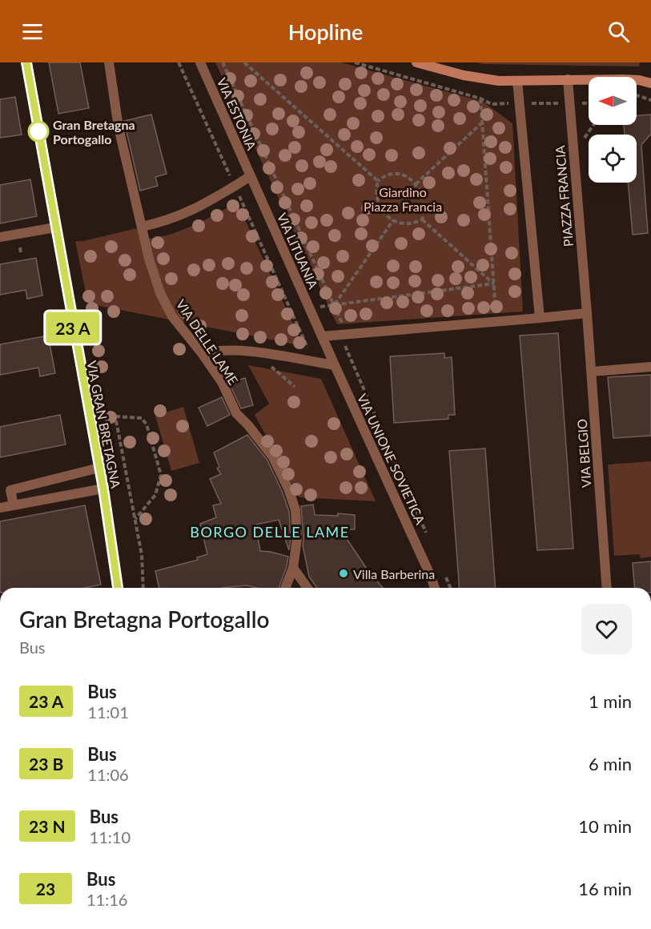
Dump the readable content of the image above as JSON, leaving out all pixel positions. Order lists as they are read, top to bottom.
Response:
{
  "streets": {
    "street": [
      "VIA ESTONIA",
      "PIAZZA FRANCIA",
      "VIA LITUANIA",
      "VIA DELLE LAME",
      "VIA GRAN BRETAGNA",
      "VIA BELGIO",
      "VIA UNIONE SOVIETICA"
    ]
  },
  "crossings": [
    ["VIA ESTONIA", "VIA LITUANIA"],
    ["PIAZZA FRANCIA", "VIA BELGIO"],
    ["VIA LITUANIA", "VIA UNIONE SOVIETICA"]
  ],
  "districts": ["BORGO DELLE LAME"],
  "parks": ["Giardino Piazza Francia"],
  "places": ["Gran Bretagna Portogallo", "Villa Barberina"],
  "north": "left",
  "page": {
    "header": "Hopline",
    "on_map": "23 A",
    "heading": ["Gran Bretagna Portogallo", "Bus"],
    "list": [
      {
        "mark": "23 A",
        "name": "Bus",
        "note": "11:01",
        "value": "1 min"
      },
      {
        "mark": "23 B",
        "name": "Bus",
        "note": "11:06",
        "value": "6 min"
      },
      {
        "mark": "23 N",
        "name": "Bus",
        "note": "11:10",
        "value": "10 min"
      },
      {
        "mark": "23",
        "name": "Bus",
        "note": "11:16",
        "value": "16 min"
      }
    ]
  }
}
